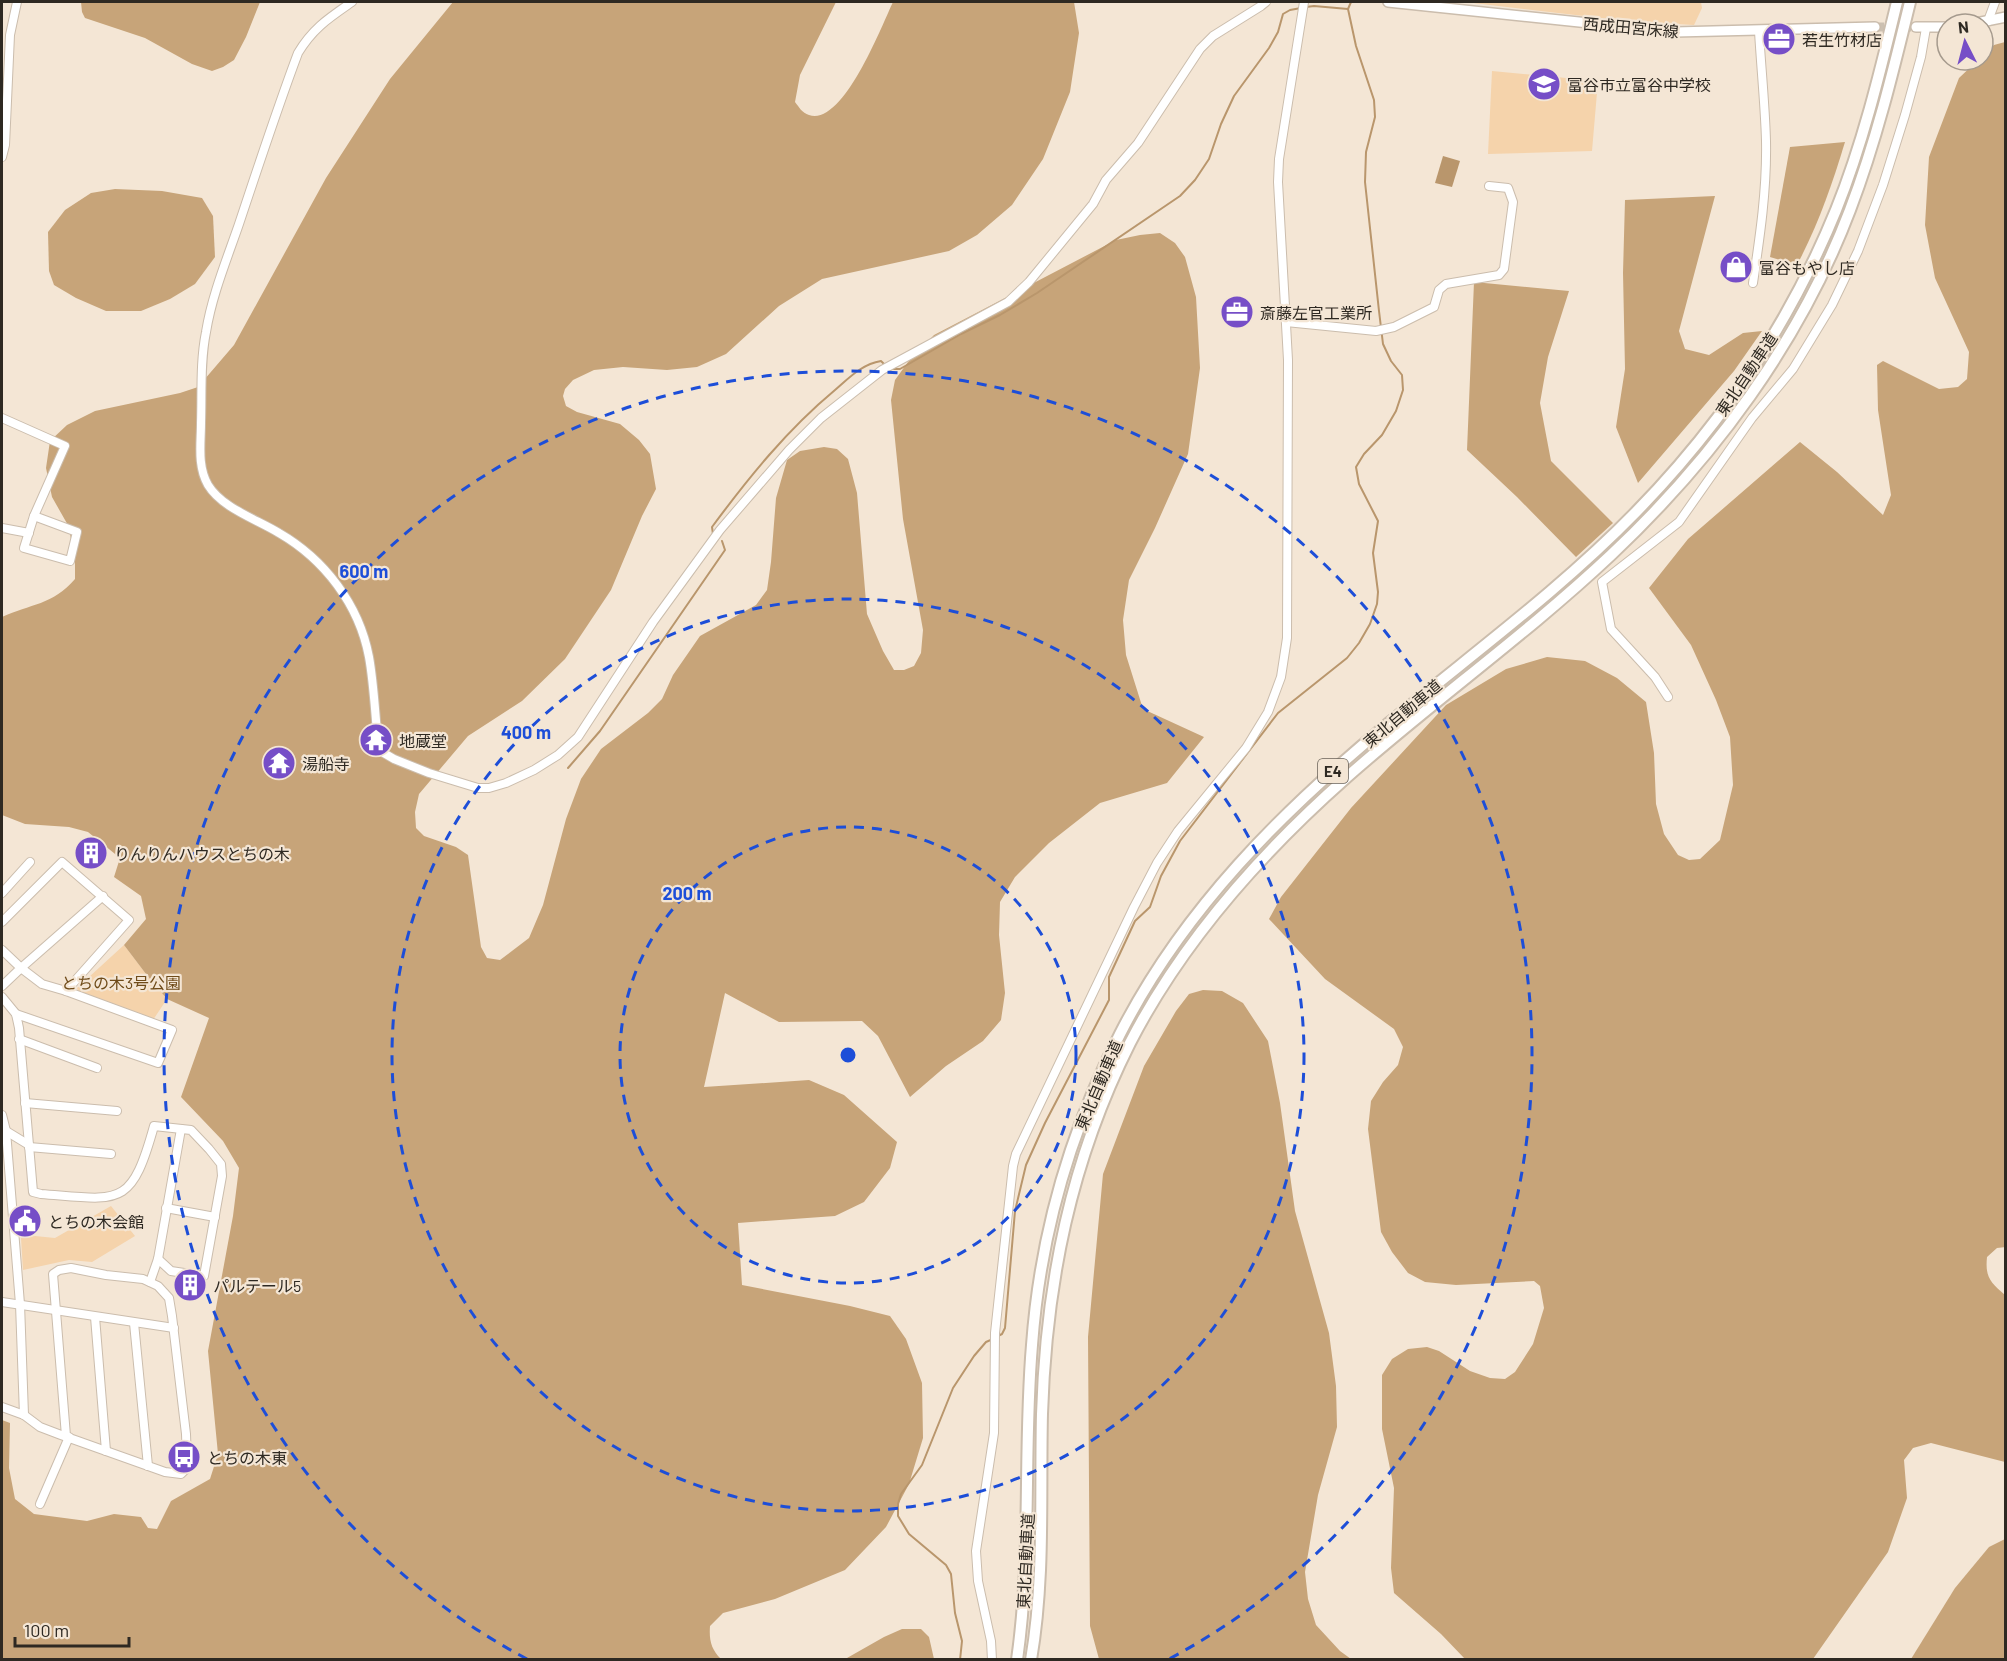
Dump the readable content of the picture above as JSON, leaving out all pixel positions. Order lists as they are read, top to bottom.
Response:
{
  "streets": {
    "highway": ["東北自動車道", "E4"],
    "main road": ["西成田宮床線"]
  },
  "parks": ["とちの木3号公園"],
  "places": {
    "office": ["若生竹材店", "斎藤左官工業所"],
    "school or university": ["富谷市立富谷中学校"],
    "shop": ["富谷もやし店"],
    "temple": ["地蔵堂", "湯船寺"],
    "building": ["りんりんハウスとちの木", "パルテール5"],
    "public building": ["とちの木会館"],
    "bus stop": ["とちの木東"]
  },
  "scale_bar": "100 m",
  "north": "top",
  "rings": ["600 m", "400 m", "200 m"]
}
